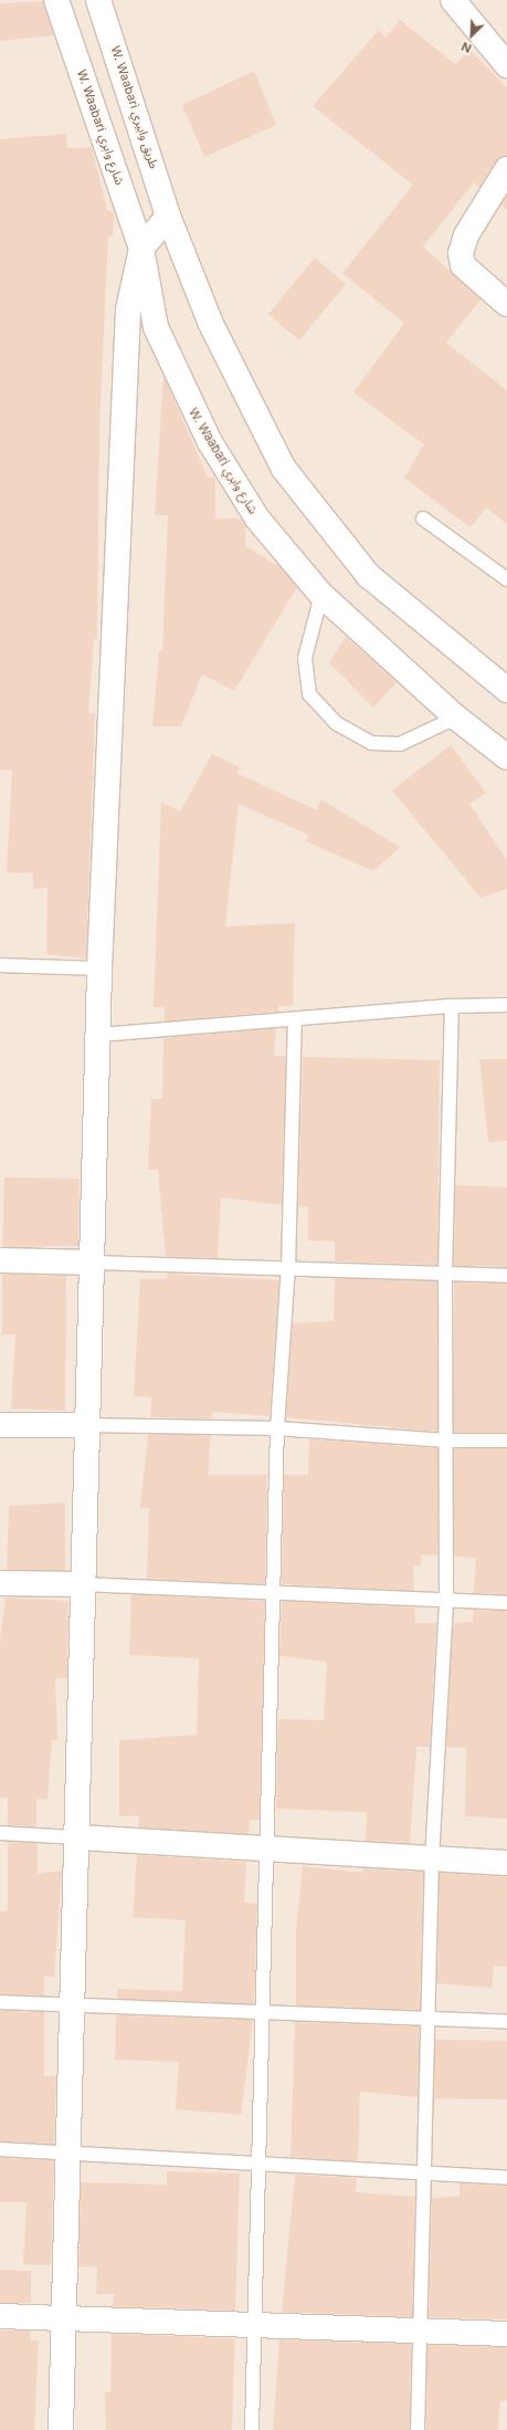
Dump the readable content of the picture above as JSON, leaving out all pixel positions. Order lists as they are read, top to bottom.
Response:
{
  "streets": {
    "street": ["W. Waabari طريق وابيري", "W. Waabari شارع وابري"]
  },
  "north": "bottom left"
}
